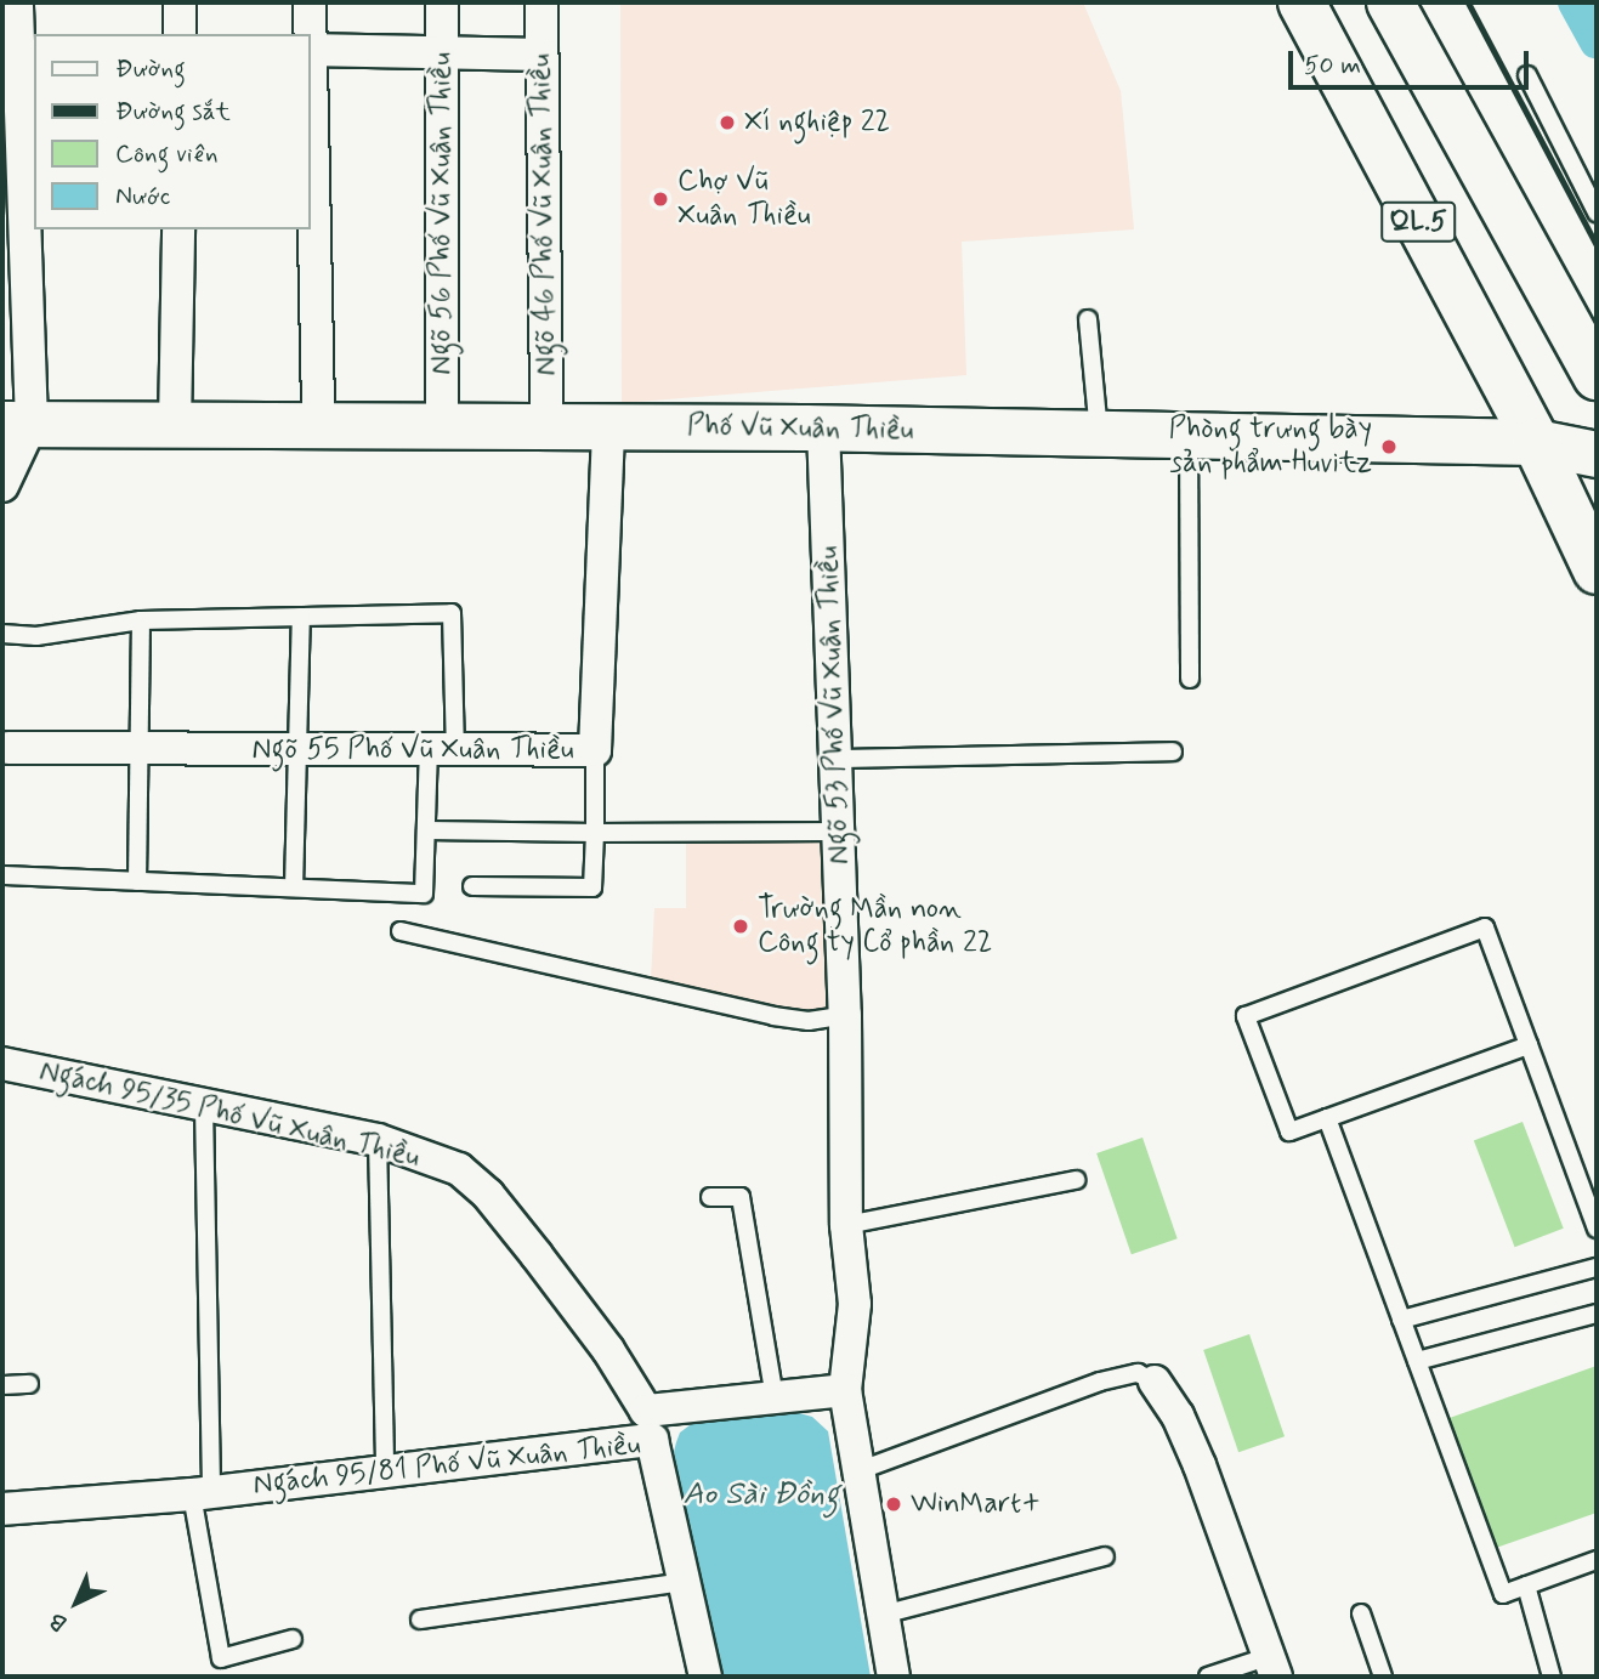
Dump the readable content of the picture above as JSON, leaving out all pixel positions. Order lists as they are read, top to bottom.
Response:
{
  "streets": {
    "highway": ["QL.5"],
    "main road": ["Phố Vũ Xuân Thiều"],
    "street": [
      "Ngõ 56 Phố Vũ Xuân Thiều",
      "Ngõ 46 Phố Vũ Xuân Thiều",
      "Ngõ 53 Phố Vũ Xuân Thiều",
      "Ngõ 55 Phố Vũ Xuân Thiều",
      "Ngách 95/35 Phố Vũ Xuân Thiều",
      "Ngách 95/81 Phố Vũ Xuân Thiều"
    ]
  },
  "crossings": [
    ["Ngõ 56 Phố Vũ Xuân Thiều", "Phố Vũ Xuân Thiều"],
    ["Ngõ 46 Phố Vũ Xuân Thiều", "Phố Vũ Xuân Thiều"],
    ["QL.5", "Phố Vũ Xuân Thiều"],
    ["Phố Vũ Xuân Thiều", "Ngõ 53 Phố Vũ Xuân Thiều"],
    ["Phố Vũ Xuân Thiều", "Ngõ 55 Phố Vũ Xuân Thiều"],
    ["Ngách 95/35 Phố Vũ Xuân Thiều", "Ngách 95/81 Phố Vũ Xuân Thiều"]
  ],
  "water": ["Ao Sài Đồng"],
  "places": [
    "Xí nghiệp 22",
    "Chợ Vũ Xuân Thiều",
    "Phòng trưng bày sản phẩm Huvitz",
    "Trường Mần non Công ty Cổ phần 22",
    "WinMart+"
  ],
  "legend": [
    "Đường",
    "Đường sắt",
    "Công viên",
    "Nước"
  ],
  "scale_bar": "50 m",
  "north": "bottom left"
}
